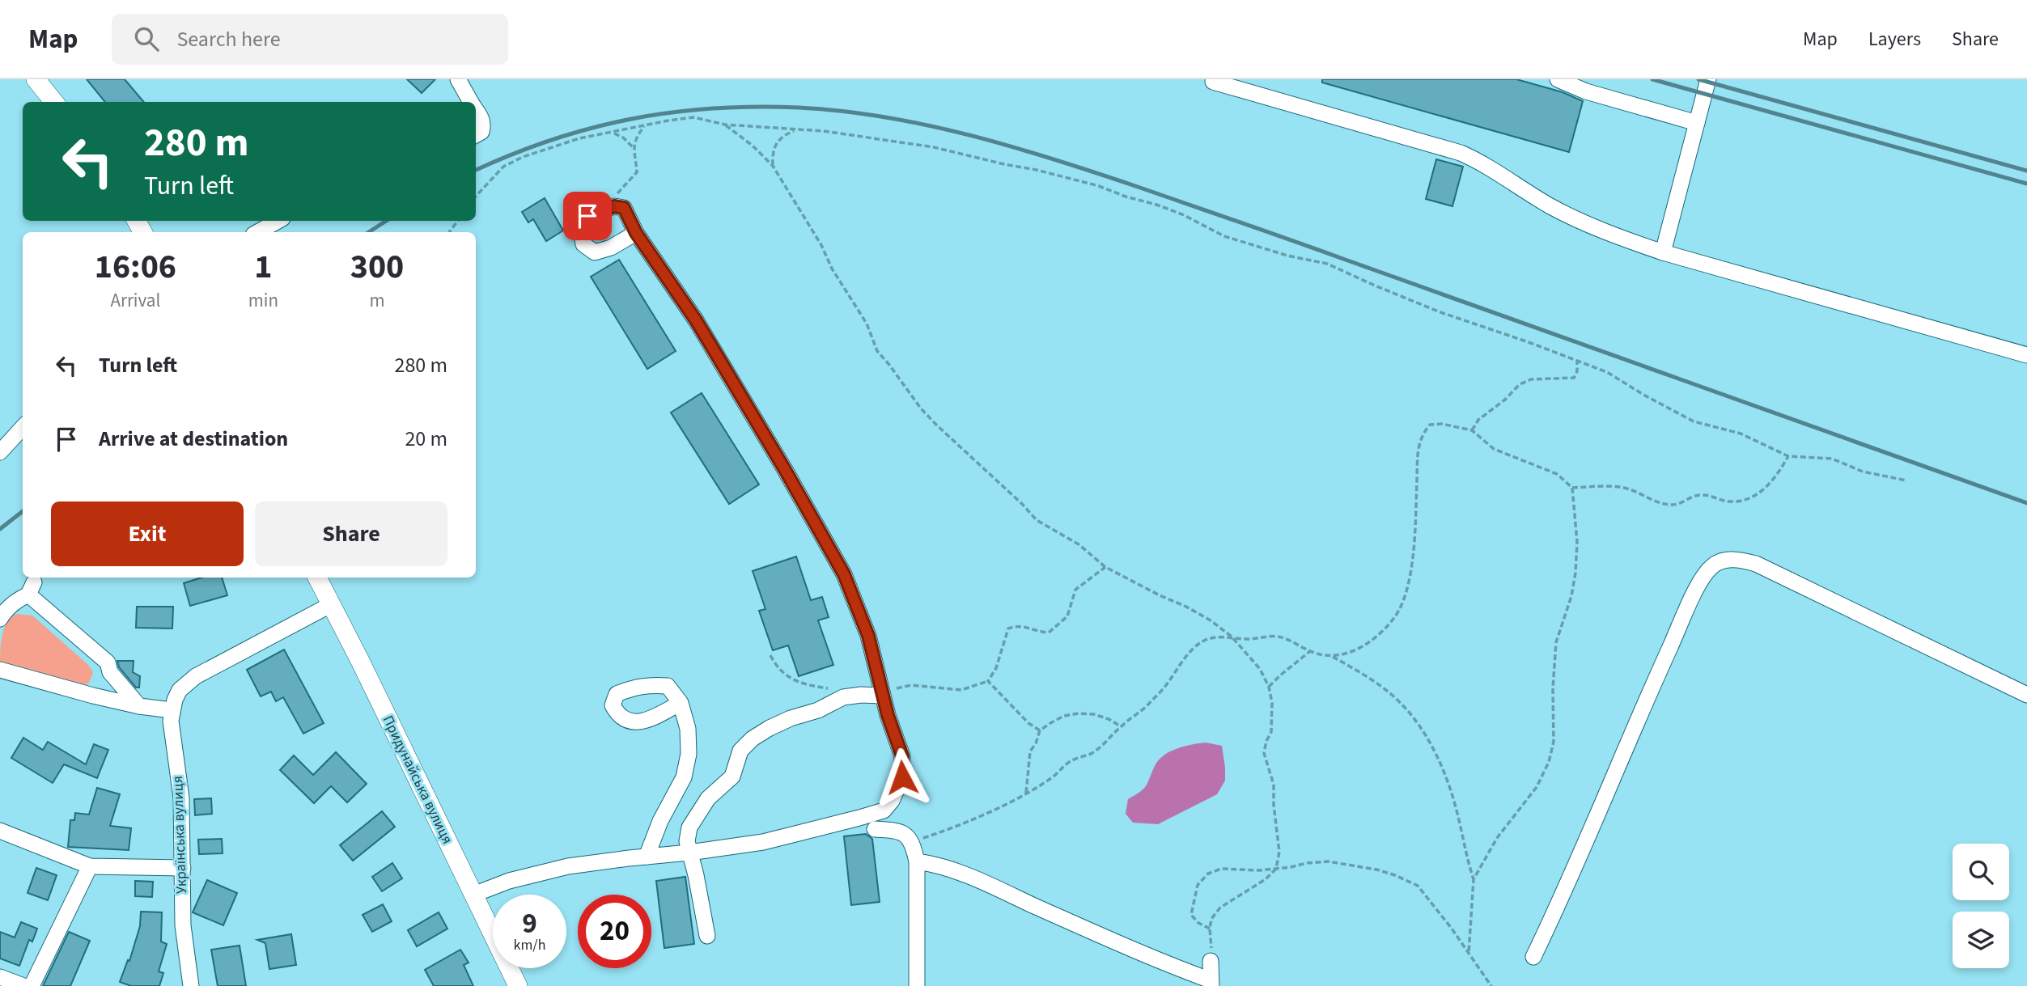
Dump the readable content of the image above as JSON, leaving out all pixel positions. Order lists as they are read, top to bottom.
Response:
{
  "streets": {
    "main road": ["Придунайська вулиця"],
    "street": ["Українська вулиця"]
  },
  "page": {
    "header": "Map",
    "search": "Search here",
    "nav": ["Map", "Layers", "Share"],
    "turn": ["280 m", "Turn left"],
    "eta": [
      "16:06",
      "Arrival",
      "1",
      "min",
      "300",
      "m"
    ],
    "list": [
      {
        "name": "Turn left",
        "value": "280 m"
      },
      {
        "name": "Arrive at destination",
        "value": "20 m"
      }
    ],
    "buttons": ["Exit", "Share"],
    "speed": "9 km/h",
    "limit": "20"
  }
}
